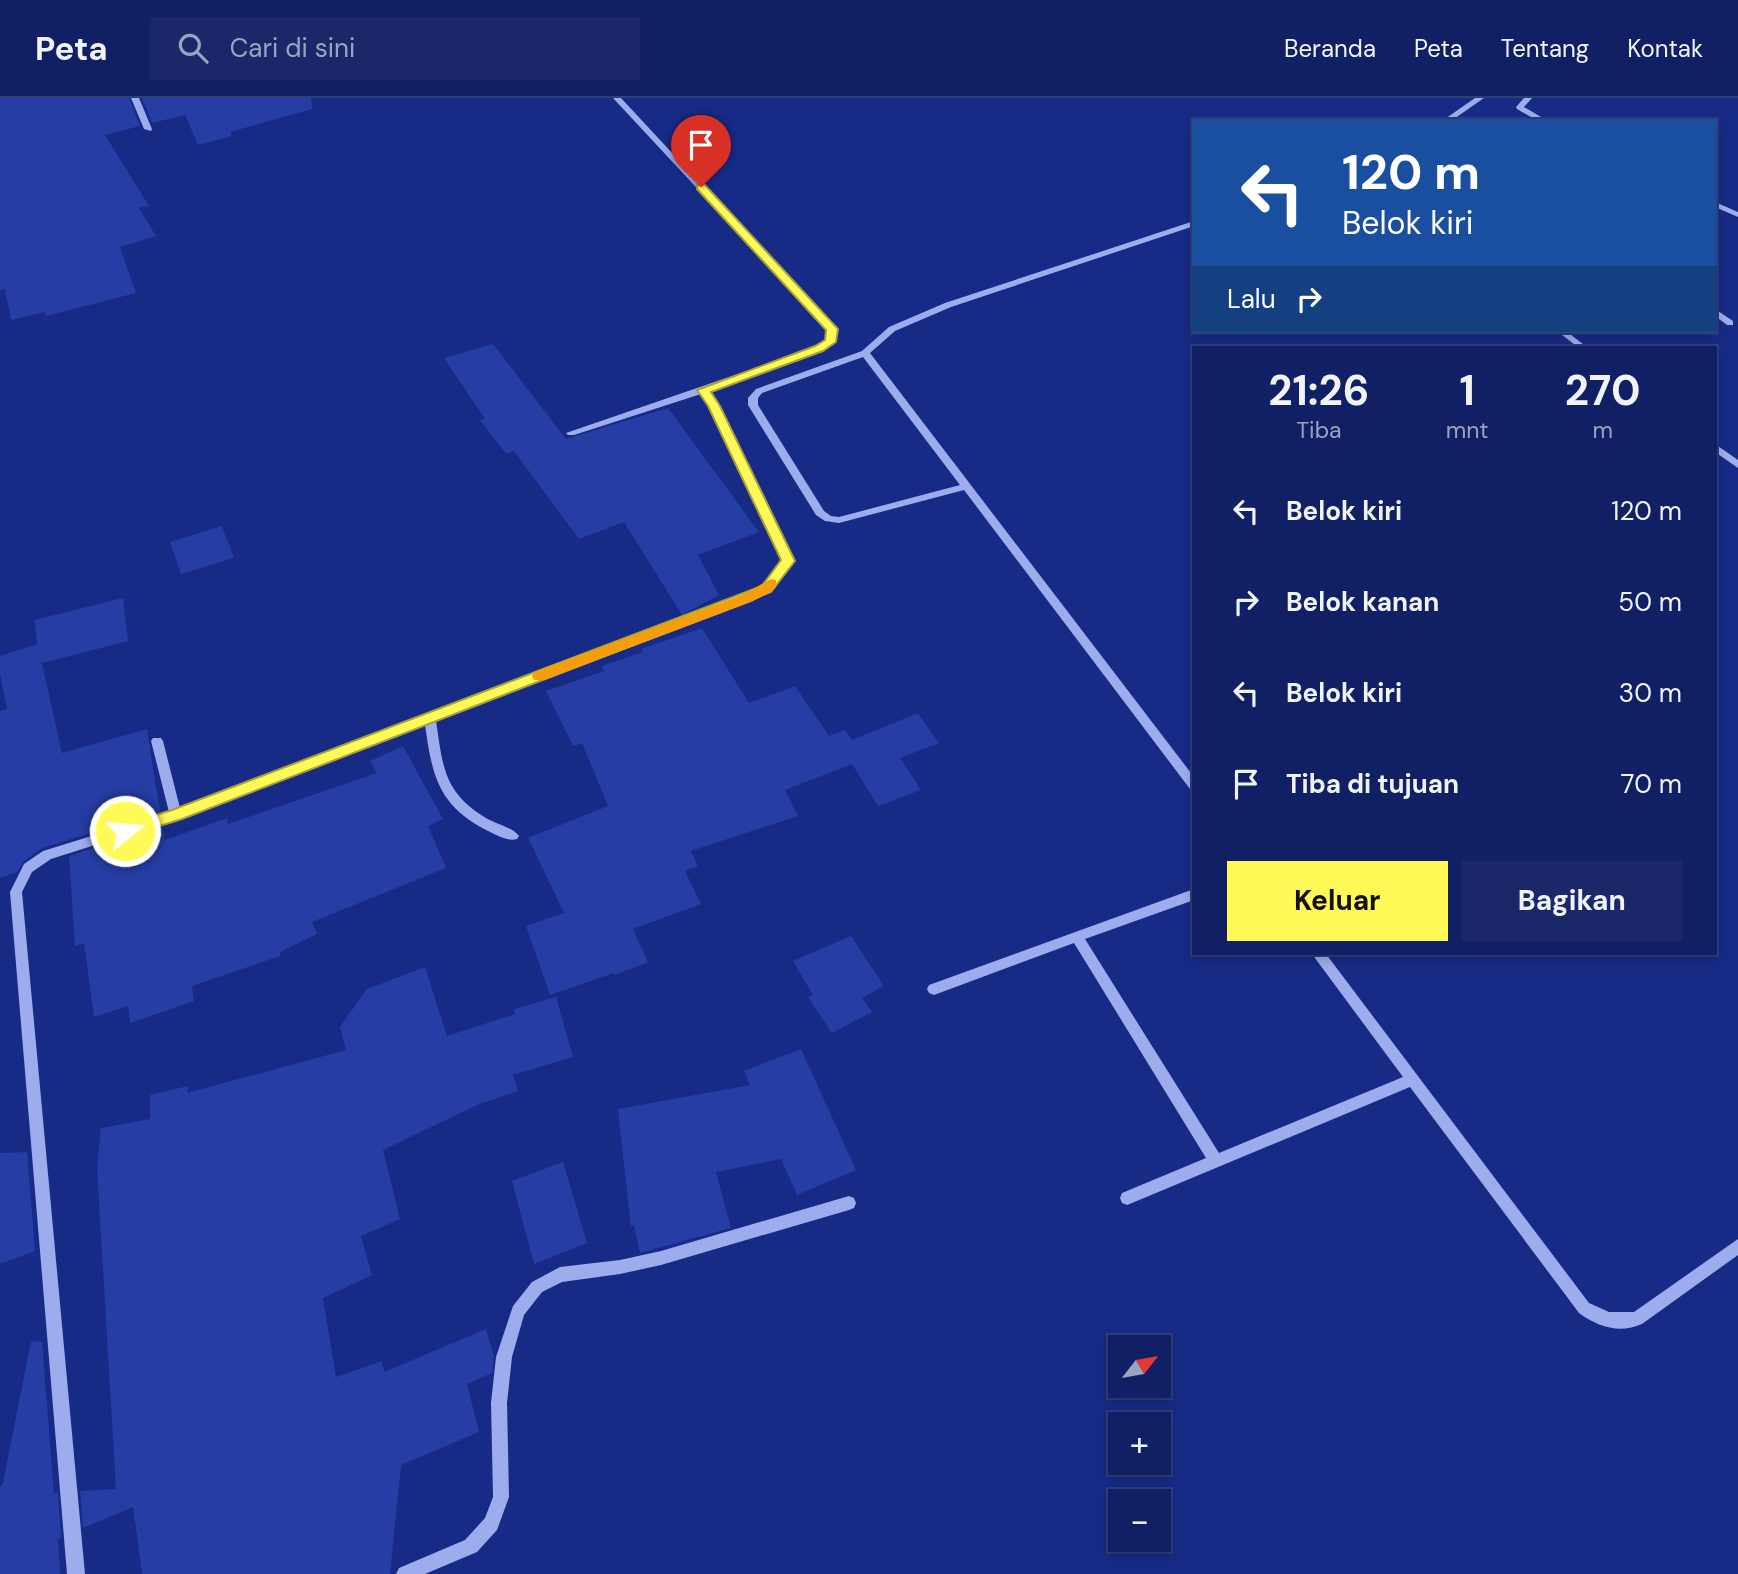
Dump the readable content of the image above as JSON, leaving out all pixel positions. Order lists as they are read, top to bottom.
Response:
{
  "north": "top right",
  "page": {
    "header": "Peta",
    "search": "Cari di sini",
    "nav": [
      "Beranda",
      "Peta",
      "Tentang",
      "Kontak"
    ],
    "turn": ["120 m", "Belok kiri"],
    "then": "Lalu",
    "eta": [
      "21:26",
      "Tiba",
      "1",
      "mnt",
      "270",
      "m"
    ],
    "list": [
      {
        "name": "Belok kiri",
        "value": "120 m"
      },
      {
        "name": "Belok kanan",
        "value": "50 m"
      },
      {
        "name": "Belok kiri",
        "value": "30 m"
      },
      {
        "name": "Tiba di tujuan",
        "value": "70 m"
      }
    ],
    "buttons": ["Keluar", "Bagikan"],
    "map_buttons": ["+", "−"]
  }
}
